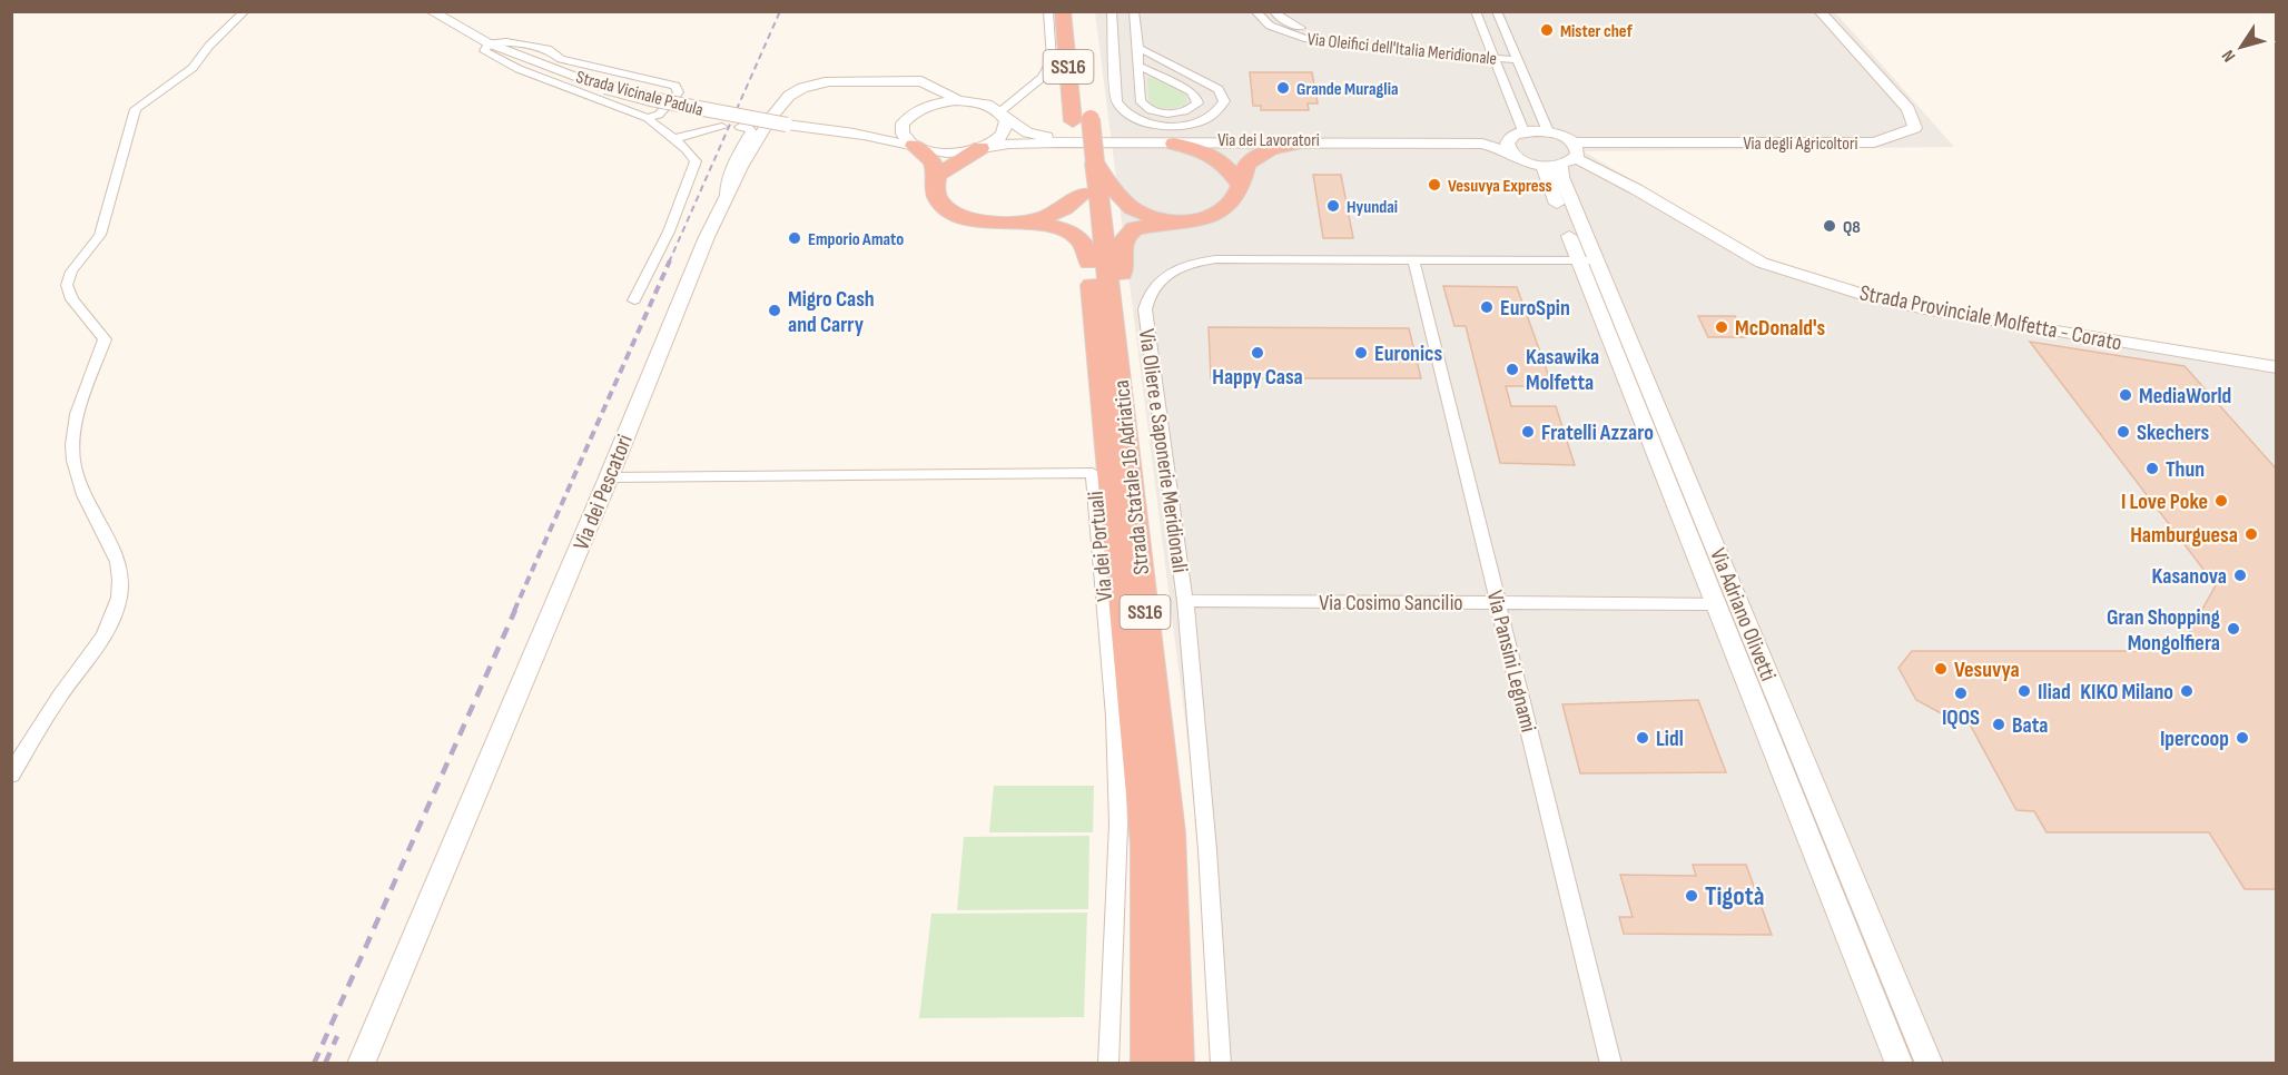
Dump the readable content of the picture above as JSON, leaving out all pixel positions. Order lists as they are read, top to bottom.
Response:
{
  "streets": {
    "highway": ["SS16", "Strada Statale 16 Adriatica"],
    "street": [
      "Via Oleifici dell'Italia Meridionale",
      "Strada Vicinale Padula",
      "Via dei Lavoratori",
      "Via degli Agricoltori",
      "Strada Provinciale Molfetta - Corato",
      "Via Oliere e Saponerie Meridionali",
      "Via dei Pescatori",
      "Via dei Portuali",
      "Via Cosimo Sancilio",
      "Via Adriano Olivetti",
      "Via Pansini Legnami"
    ]
  },
  "crossings": [
    ["Strada Vicinale Padula", "Via dei Lavoratori"],
    ["Strada Vicinale Padula", "Strada Statale 16 Adriatica"],
    ["Strada Vicinale Padula", "Via dei Pescatori"],
    ["Via dei Lavoratori", "Strada Statale 16 Adriatica"],
    ["Via degli Agricoltori", "Strada Provinciale Molfetta - Corato"],
    ["Via degli Agricoltori", "Via Adriano Olivetti"],
    ["Strada Provinciale Molfetta - Corato", "Via Adriano Olivetti"],
    ["Via Oliere e Saponerie Meridionali", "Via Cosimo Sancilio"],
    ["Via Oliere e Saponerie Meridionali", "Via Adriano Olivetti"],
    ["Via Oliere e Saponerie Meridionali", "Via Pansini Legnami"],
    ["Via dei Pescatori", "Via dei Portuali"],
    ["Via Cosimo Sancilio", "Via Adriano Olivetti"],
    ["Via Cosimo Sancilio", "Via Pansini Legnami"]
  ],
  "places": [
    "Mister chef",
    "Grande Muraglia",
    "Vesuvya Express",
    "Hyundai",
    "Q8",
    "Emporio Amato",
    "EuroSpin",
    "Migro Cash and Carry",
    "McDonald's",
    "Happy Casa",
    "Euronics",
    "Kasawika Molfetta",
    "MediaWorld",
    "Fratelli Azzaro",
    "Skechers",
    "Thun",
    "I Love Poke",
    "Hamburguesa",
    "Kasanova",
    "Gran Shopping Mongolfiera",
    "Vesuvya",
    "Iliad",
    "KIKO Milano",
    "IQOS",
    "Bata",
    "Lidl",
    "Ipercoop",
    "Tigotà"
  ],
  "north": "bottom left"
}
